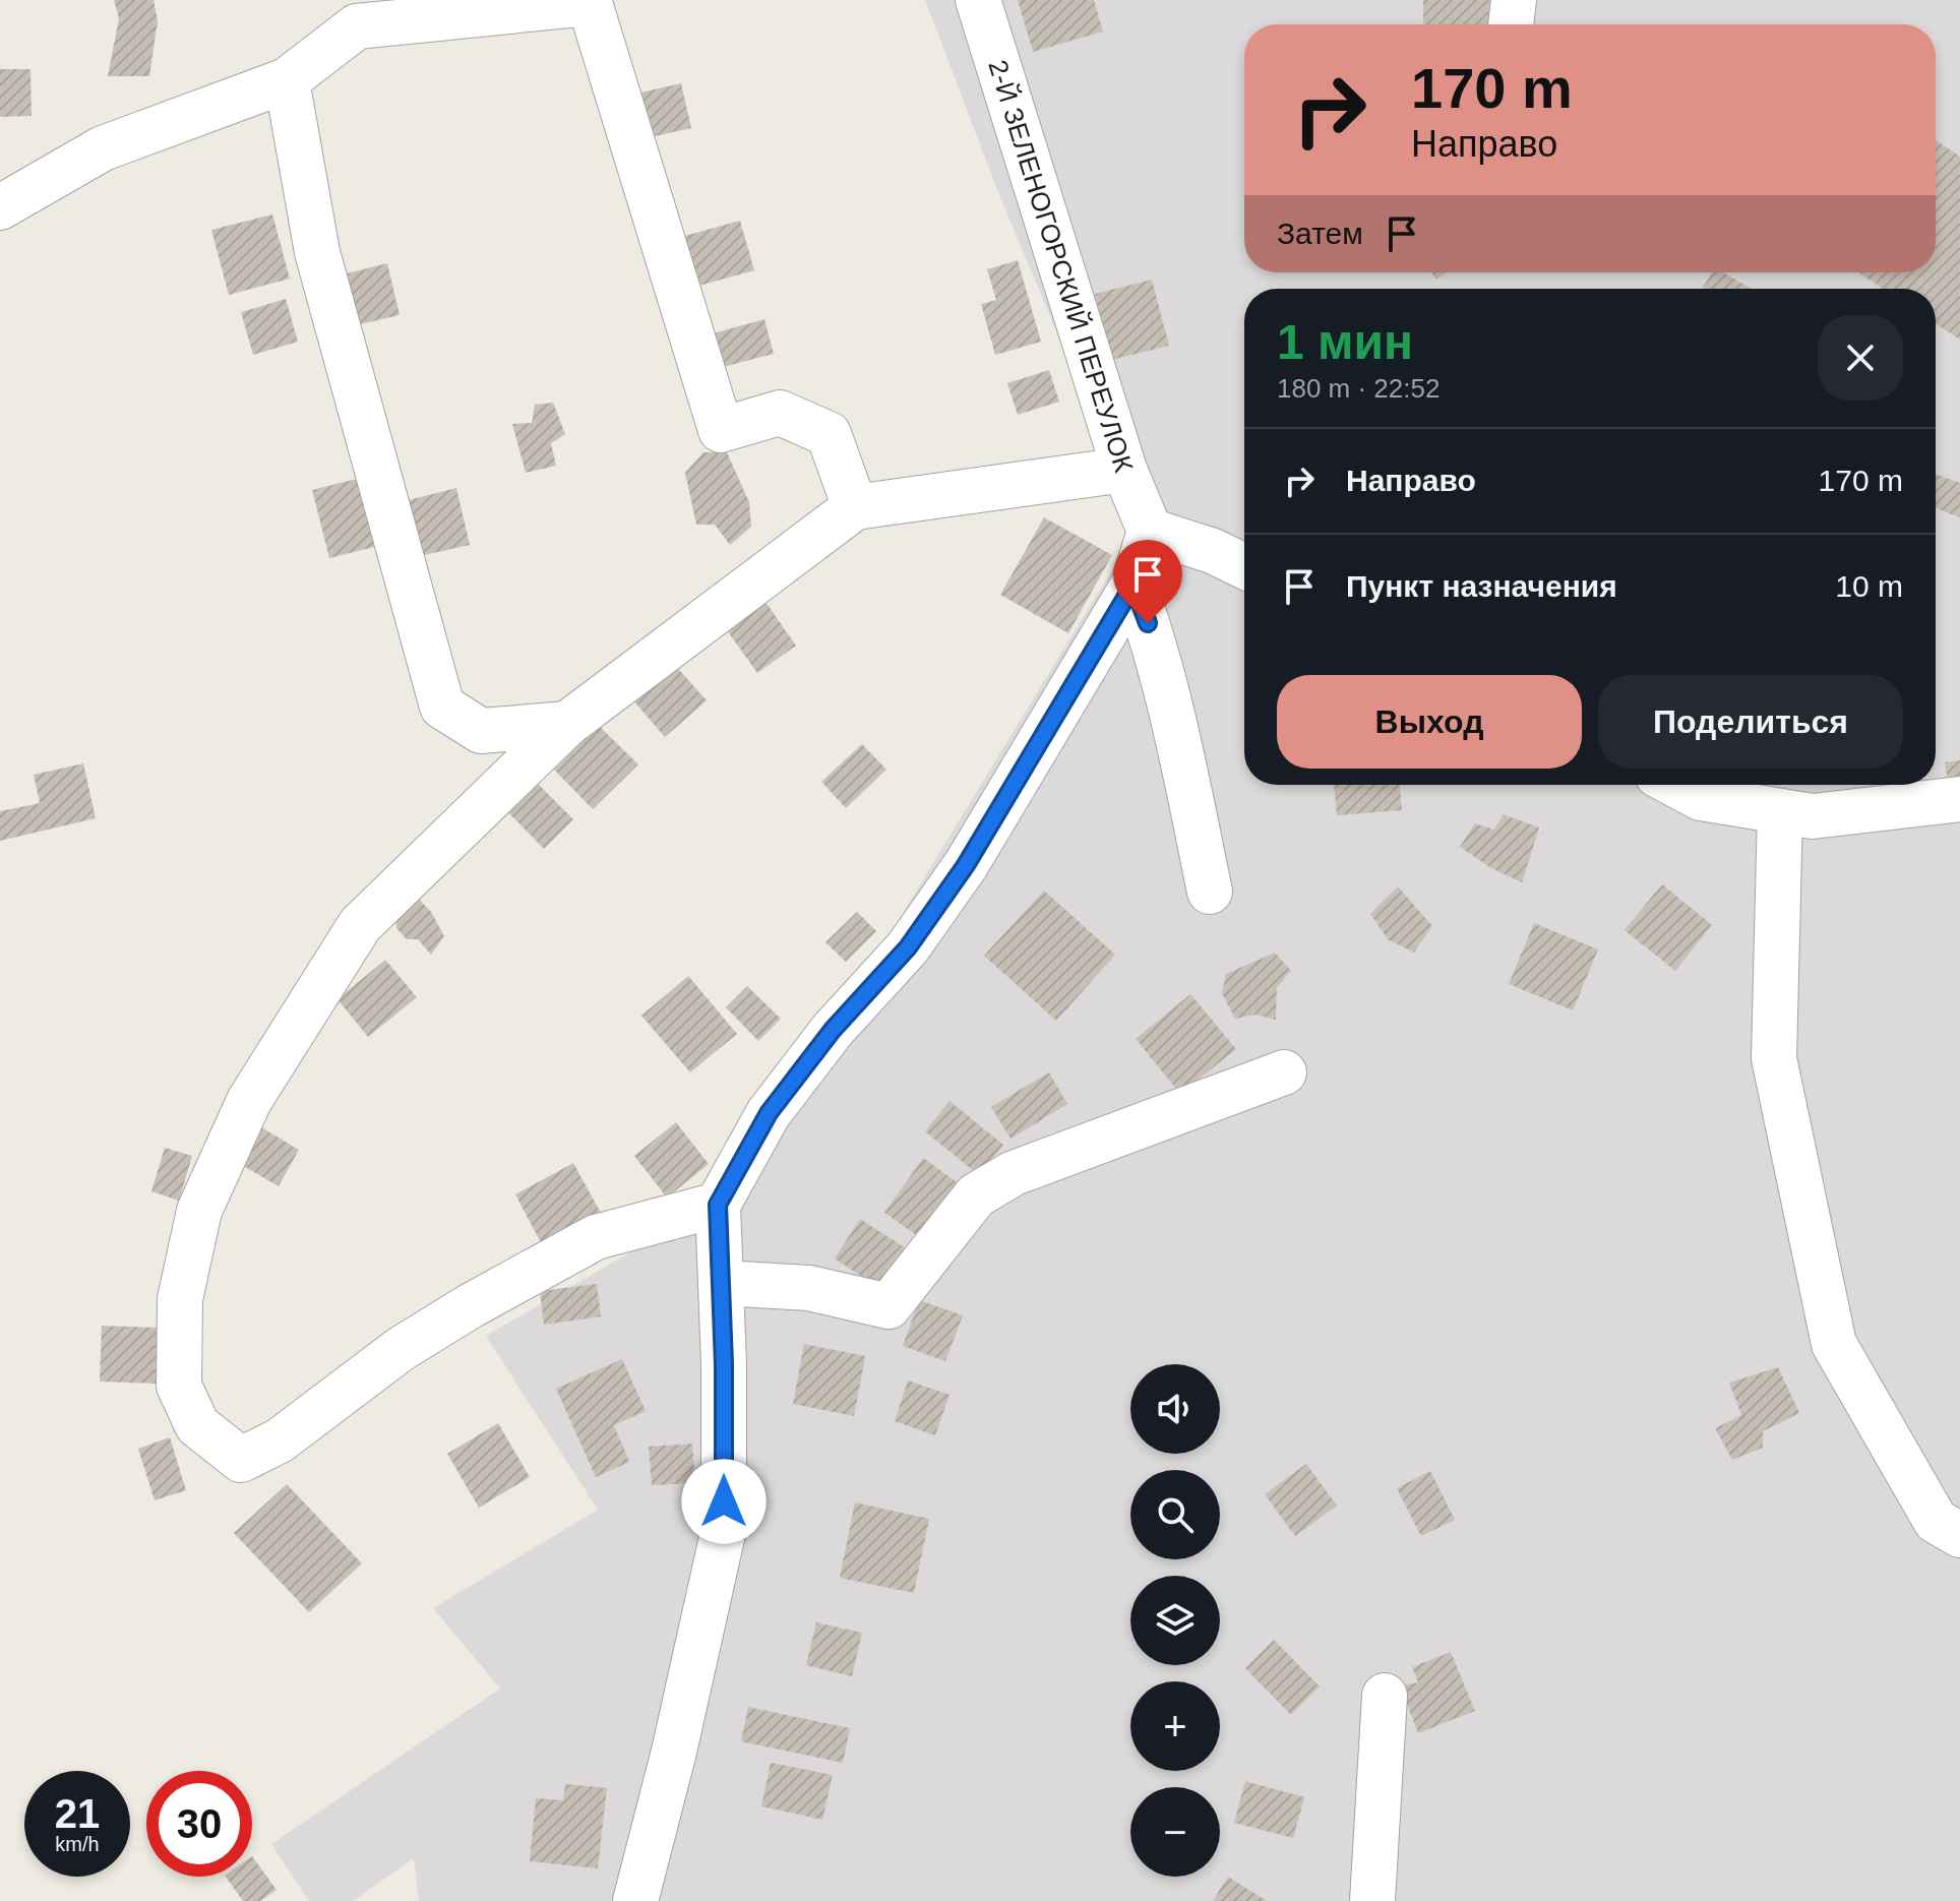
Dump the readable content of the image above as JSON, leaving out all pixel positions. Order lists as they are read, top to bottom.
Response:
{
  "streets": {
    "street": ["2-Й ЗЕЛЕНОГОРСКИЙ ПЕРЕУЛОК"]
  },
  "page": {
    "turn": ["170 m", "Направо"],
    "then": "Затем",
    "heading": ["1 мин", "180 m · 22:52"],
    "list": [
      {
        "name": "Направо",
        "value": "170 m"
      },
      {
        "name": "Пункт назначения",
        "value": "10 m"
      }
    ],
    "buttons": ["Выход", "Поделиться"],
    "map_buttons": ["+", "−"],
    "speed": "21 km/h",
    "limit": "30"
  }
}
